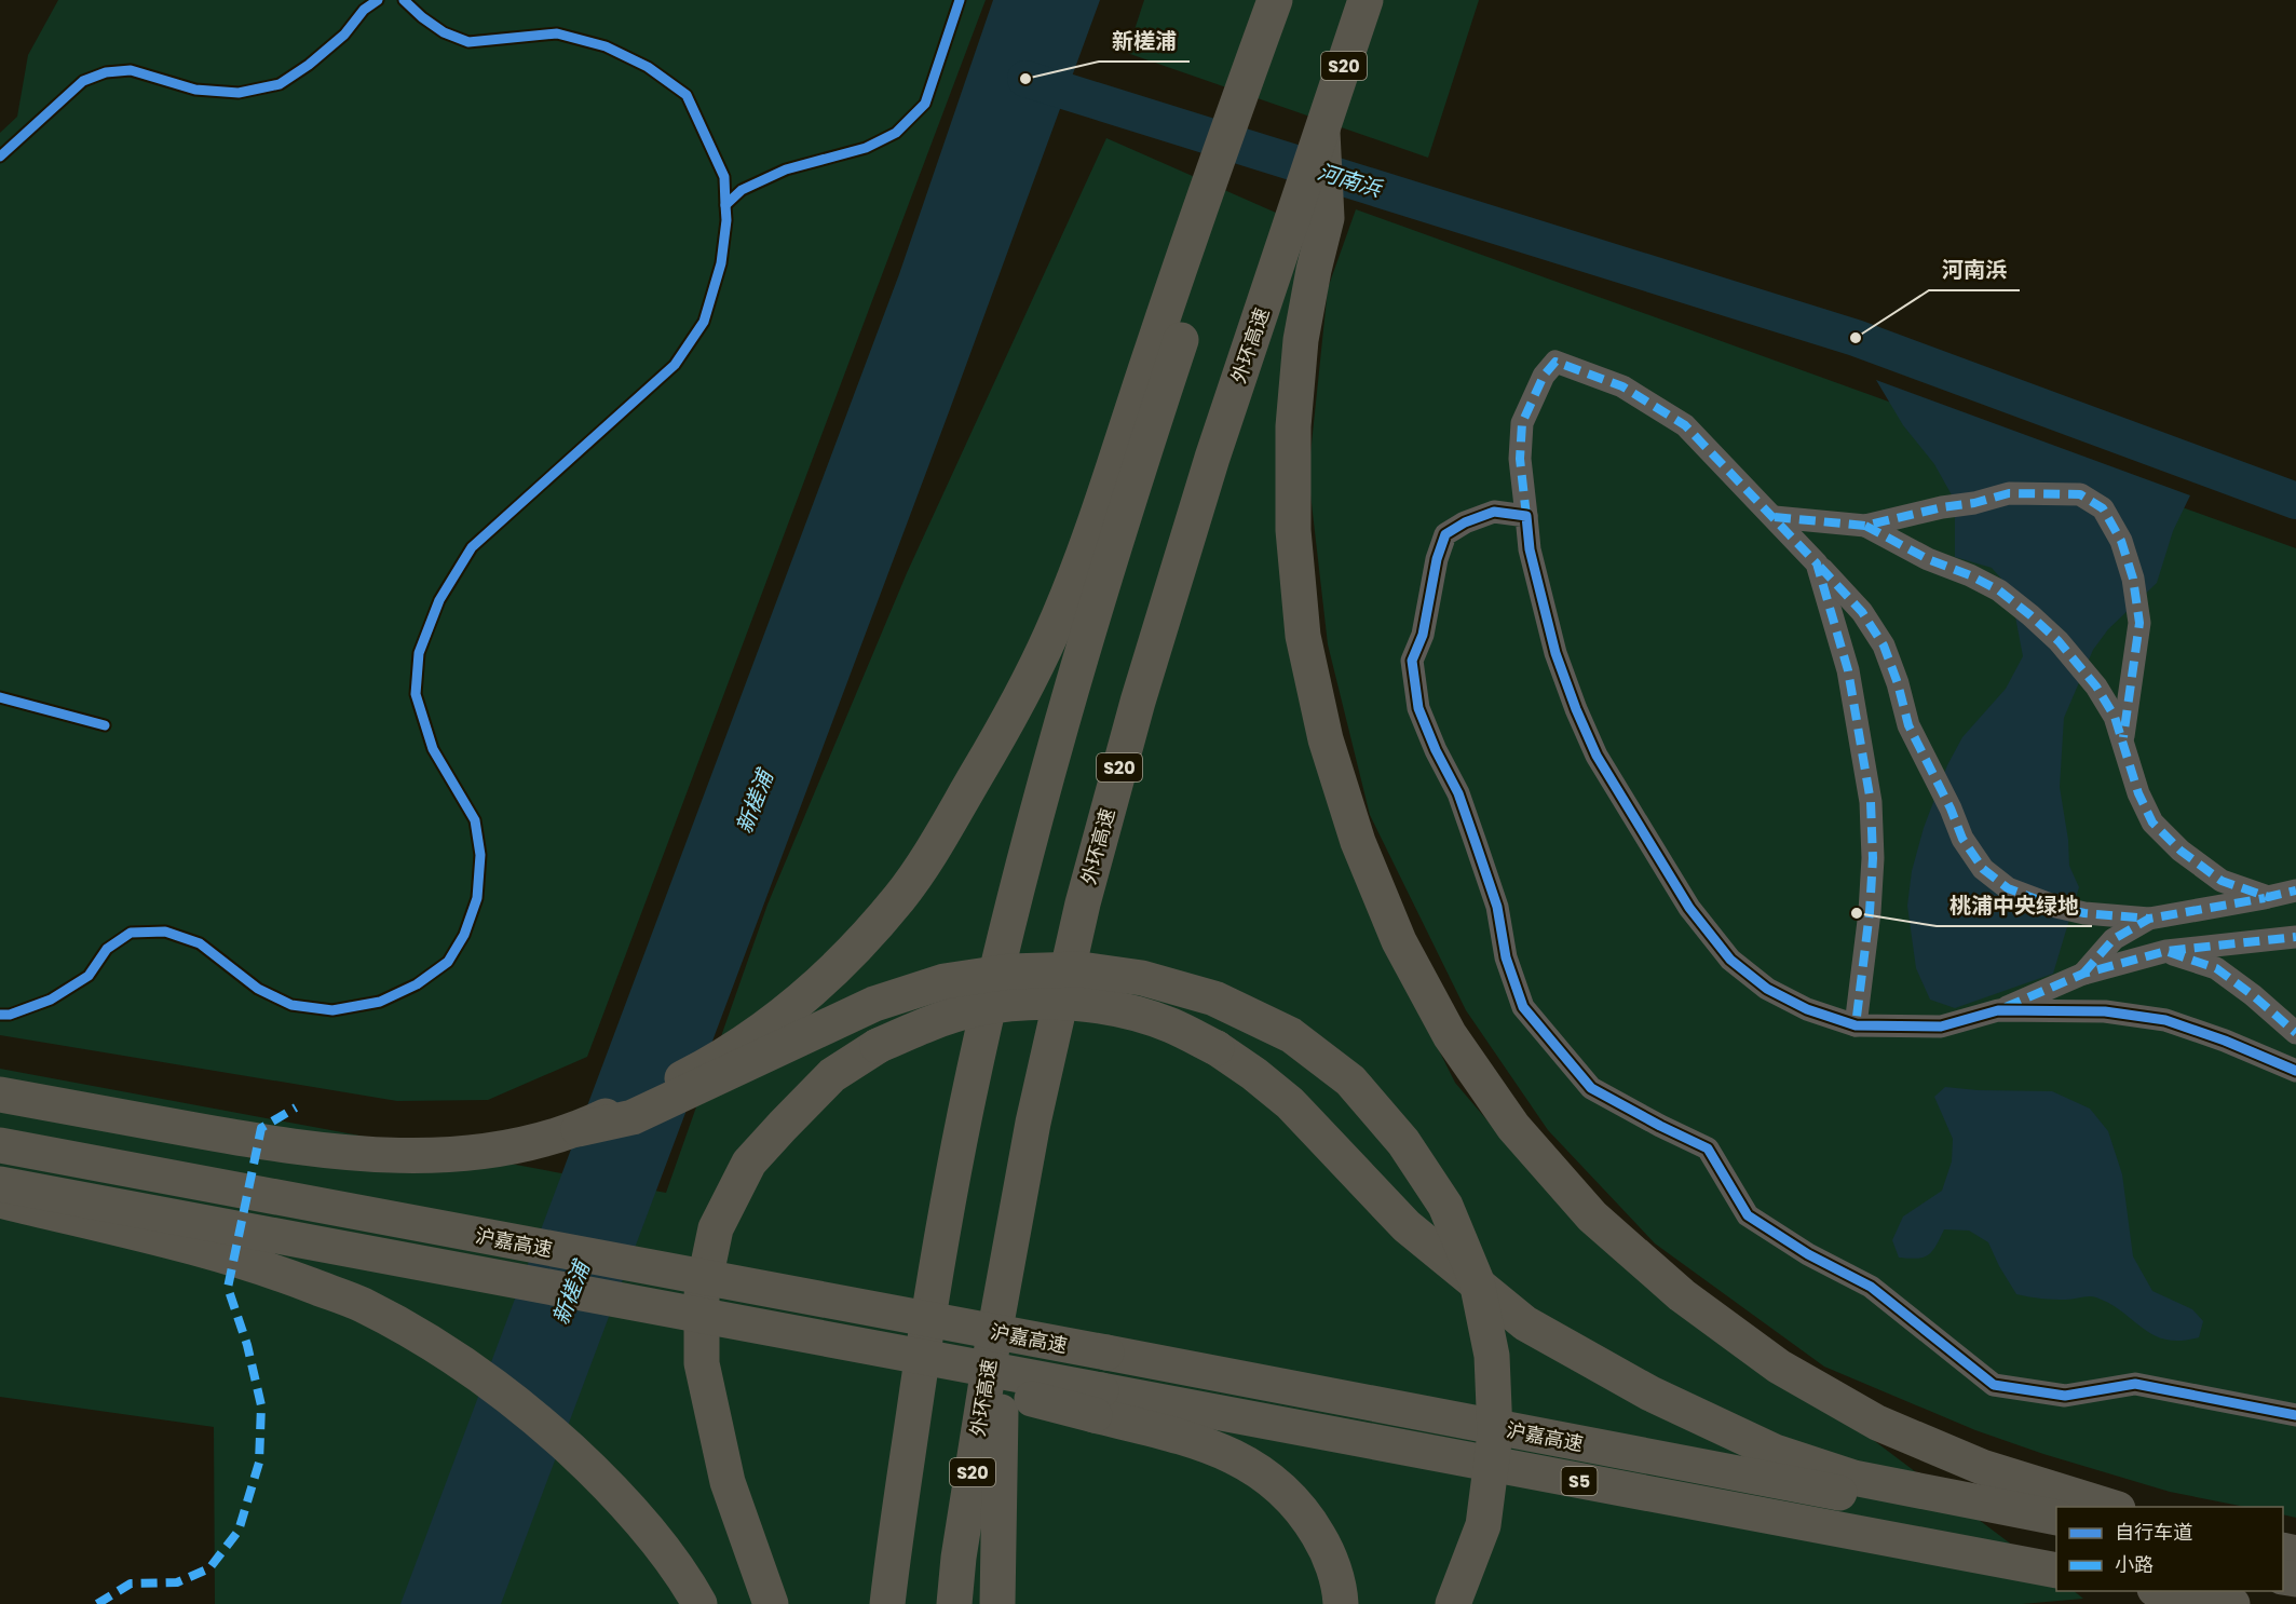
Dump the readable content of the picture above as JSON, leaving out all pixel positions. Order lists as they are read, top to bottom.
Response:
{
  "streets": {
    "highway": [
      "S20",
      "外环高速",
      "沪嘉高速",
      "S5"
    ]
  },
  "crossings": [
    ["S20", "外环高速"]
  ],
  "water": ["河南浜", "新槎浦"],
  "places": ["新槎浦", "河南浜", "桃浦中央绿地"],
  "legend": ["自行车道", "小路"]
}
